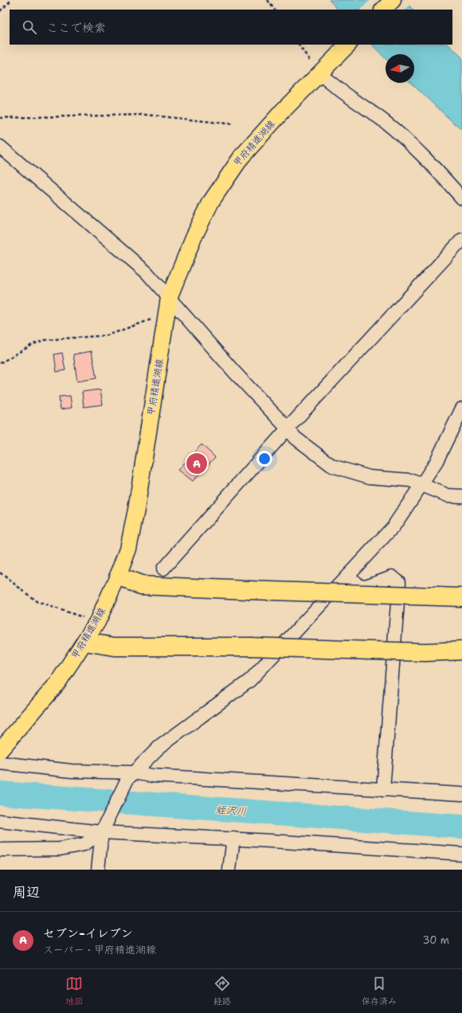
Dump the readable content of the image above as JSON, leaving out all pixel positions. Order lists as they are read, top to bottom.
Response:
{
  "streets": {
    "main road": ["甲府精進湖線"]
  },
  "water": ["蛭沢川"],
  "north": "left",
  "page": {
    "search": "ここで検索",
    "pins": "A",
    "heading": "周辺",
    "list": [
      {
        "mark": "A",
        "name": "セブン-イレブン",
        "note": "スーパー · 甲府精進湖線",
        "value": "30 m"
      }
    ],
    "nav": ["地図", "経路", "保存済み"]
  }
}
